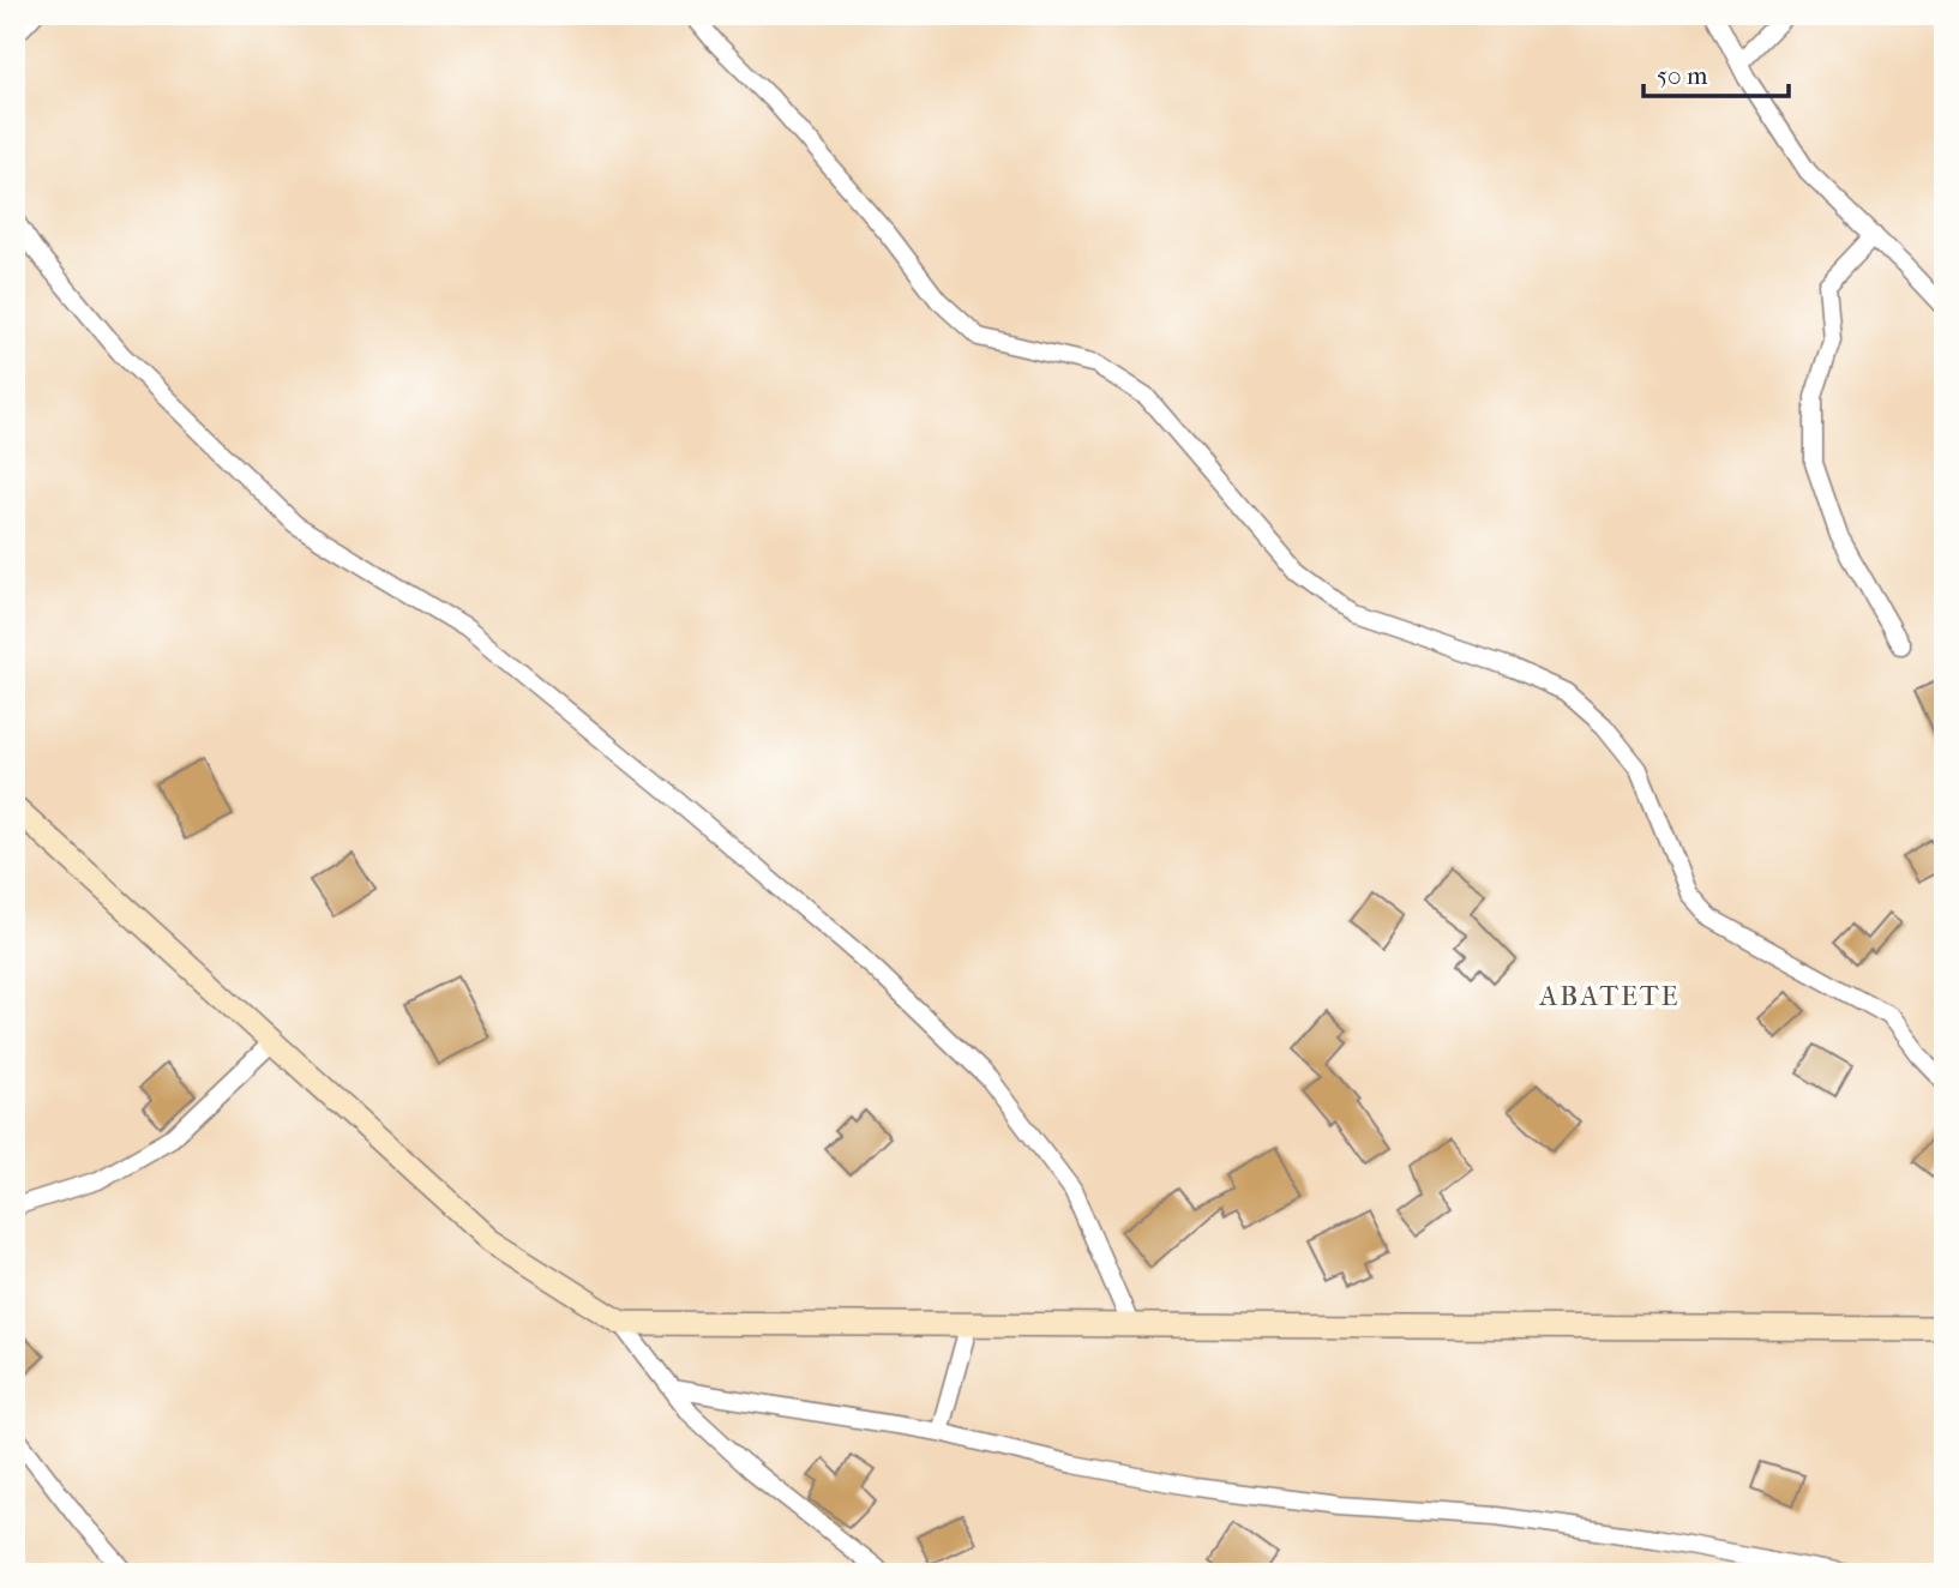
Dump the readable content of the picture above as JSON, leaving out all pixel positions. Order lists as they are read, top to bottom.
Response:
{
  "districts": ["ABATETE"],
  "scale_bar": "50 m"
}
